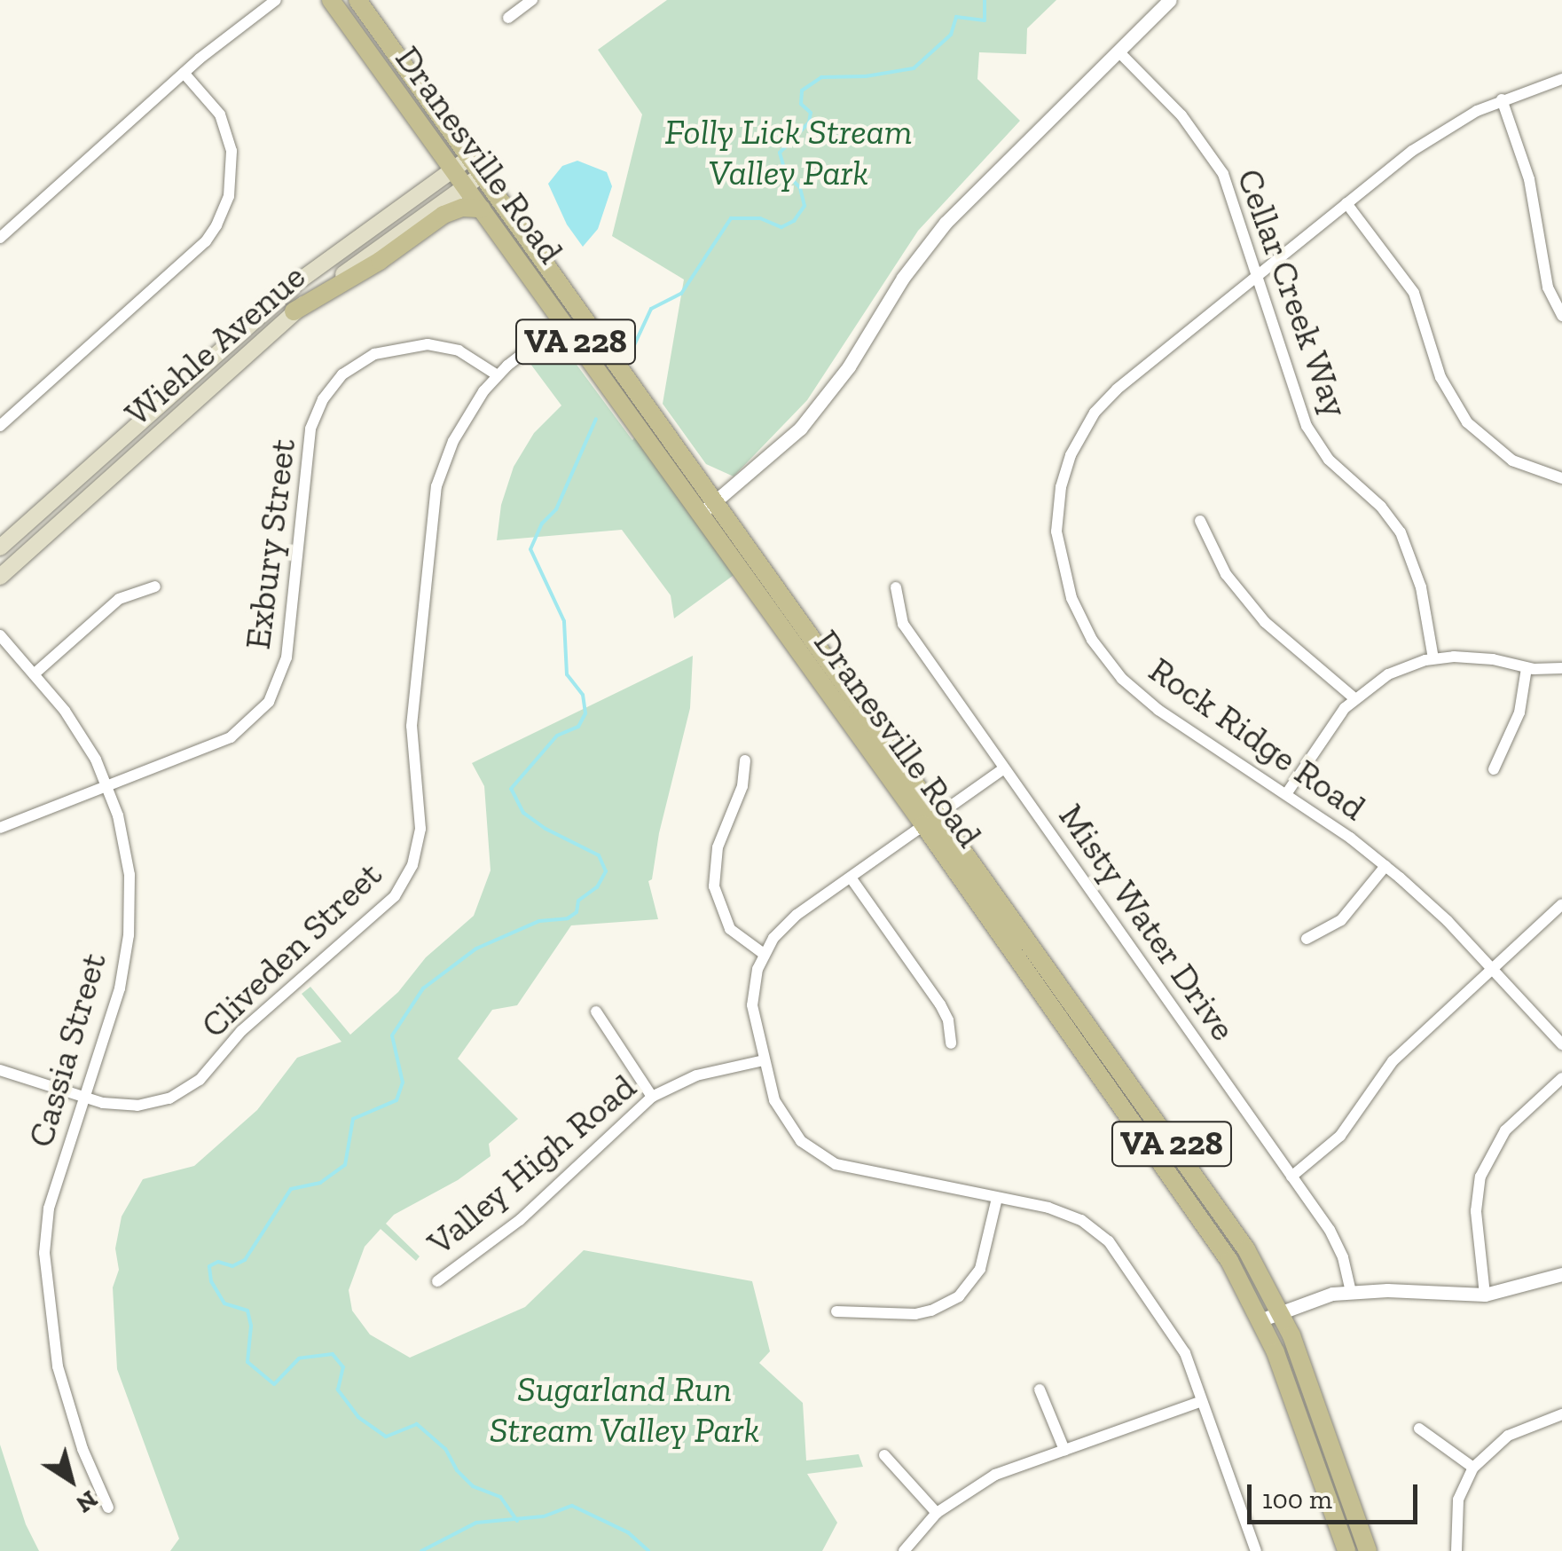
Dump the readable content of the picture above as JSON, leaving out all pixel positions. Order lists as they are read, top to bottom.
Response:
{
  "streets": {
    "main road": ["Dranesville Road", "VA 228", "Wiehle Avenue"],
    "street": [
      "Cellar Creek Way",
      "Exbury Street",
      "Rock Ridge Road",
      "Misty Water Drive",
      "Cliveden Street",
      "Cassia Street",
      "Valley High Road"
    ]
  },
  "crossings": [
    ["Dranesville Road", "Wiehle Avenue"],
    ["Dranesville Road", "Cliveden Street"],
    ["Cellar Creek Way", "Rock Ridge Road"],
    ["Exbury Street", "Cliveden Street"],
    ["Exbury Street", "Cassia Street"],
    ["Cliveden Street", "Cassia Street"]
  ],
  "parks": ["Folly Lick Stream Valley Park", "Sugarland Run Stream Valley Park"],
  "scale_bar": "100 m",
  "north": "bottom right"
}
